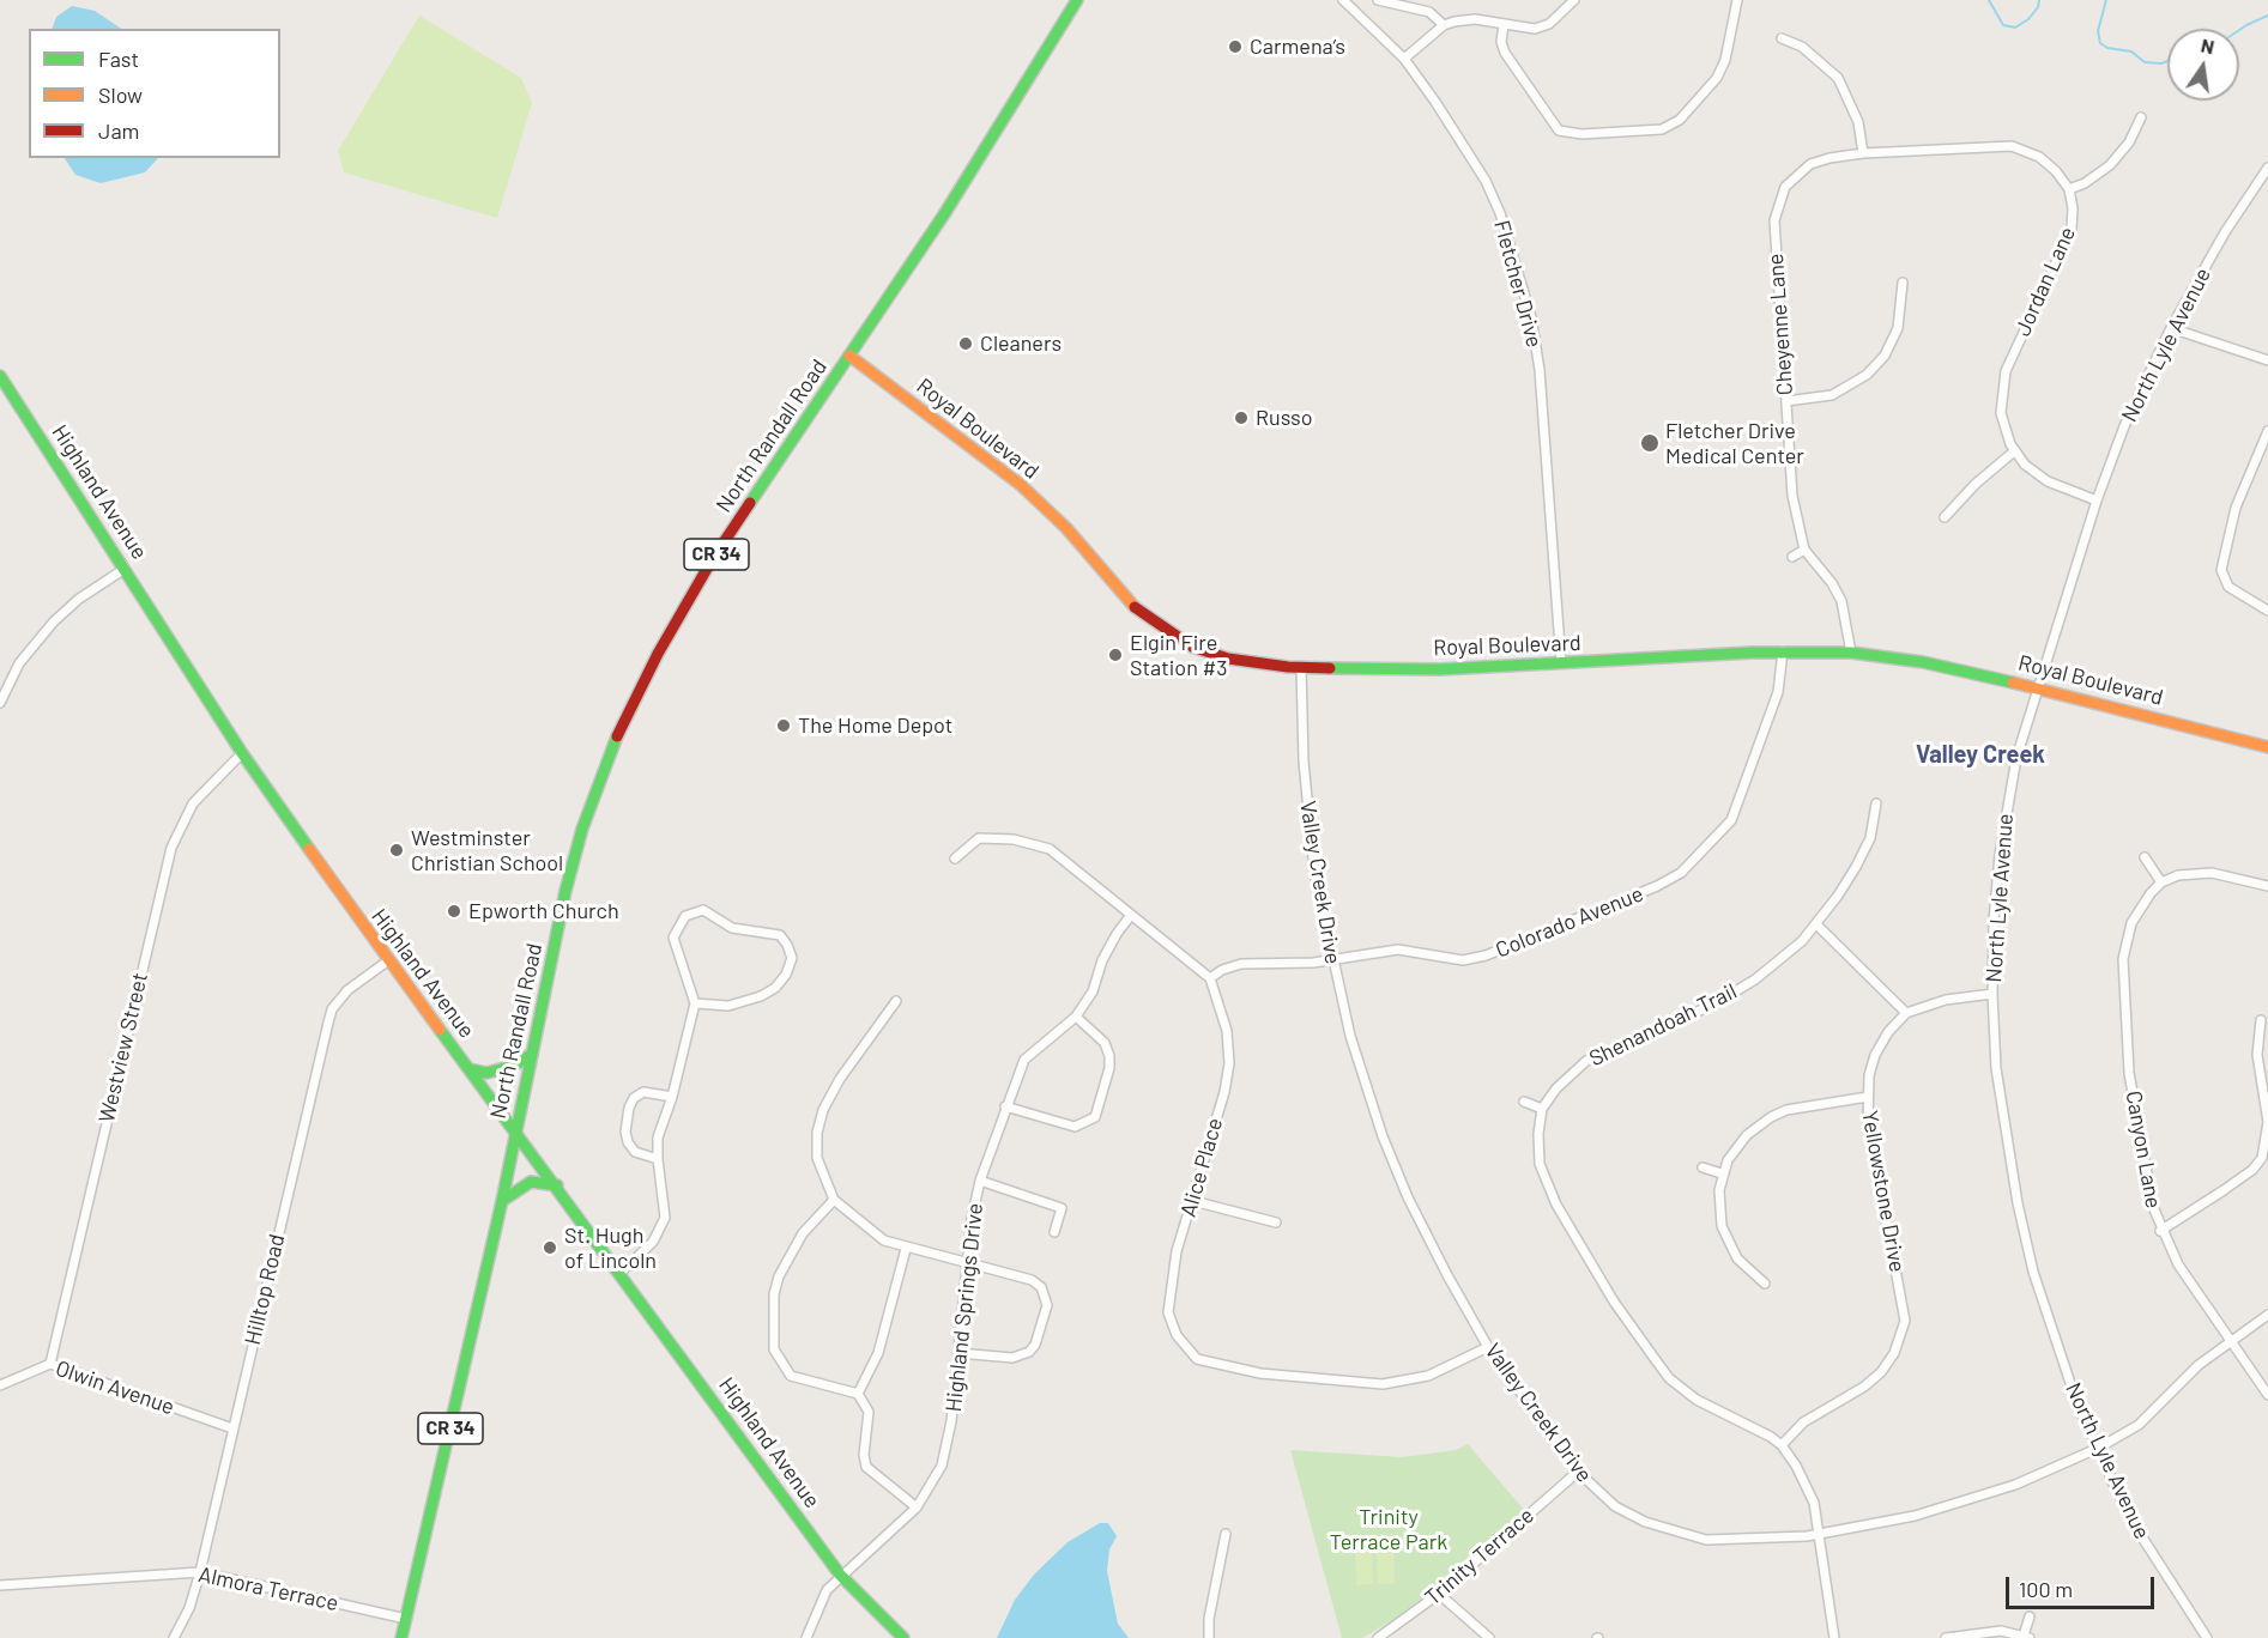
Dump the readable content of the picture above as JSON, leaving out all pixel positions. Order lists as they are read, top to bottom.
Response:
{
  "streets": {
    "main road": [
      "Royal Boulevard",
      "North Randall Road",
      "Highland Avenue",
      "CR 34"
    ],
    "street": [
      "Jordan Lane",
      "Fletcher Drive",
      "Cheyenne Lane",
      "North Lyle Avenue",
      "Valley Creek Drive",
      "Colorado Avenue",
      "Shenandoah Trail",
      "Westview Street",
      "Canyon Lane",
      "Alice Place",
      "Yellowstone Drive",
      "Hilltop Road",
      "Highland Springs Drive",
      "Olwin Avenue",
      "Trinity Terrace",
      "Almora Terrace"
    ]
  },
  "crossings": [
    ["Jordan Lane", "North Lyle Avenue"],
    ["Fletcher Drive", "Royal Boulevard"],
    ["Cheyenne Lane", "Royal Boulevard"],
    ["North Lyle Avenue", "Royal Boulevard"],
    ["North Lyle Avenue", "Valley Creek Drive"],
    ["Royal Boulevard", "North Randall Road"],
    ["Royal Boulevard", "Valley Creek Drive"],
    ["Royal Boulevard", "Colorado Avenue"],
    ["North Randall Road", "Highland Avenue"],
    ["North Randall Road", "Almora Terrace"],
    ["Highland Avenue", "Westview Street"],
    ["Highland Avenue", "Hilltop Road"],
    ["Highland Avenue", "Highland Springs Drive"],
    ["Valley Creek Drive", "Colorado Avenue"],
    ["Valley Creek Drive", "Canyon Lane"],
    ["Valley Creek Drive", "Alice Place"],
    ["Valley Creek Drive", "Trinity Terrace"],
    ["Colorado Avenue", "Alice Place"],
    ["Westview Street", "Olwin Avenue"],
    ["Hilltop Road", "Olwin Avenue"],
    ["Hilltop Road", "Almora Terrace"]
  ],
  "districts": ["Valley Creek"],
  "parks": ["Trinity Terrace Park"],
  "places": [
    "Carmena’s",
    "Cleaners",
    "Russo",
    "Fletcher Drive Medical Center",
    "Elgin Fire Station #3",
    "The Home Depot",
    "Westminster Christian School",
    "Epworth Church",
    "St. Hugh of Lincoln"
  ],
  "legend": ["Fast", "Slow", "Jam"],
  "scale_bar": "100 m",
  "north": "top"
}
